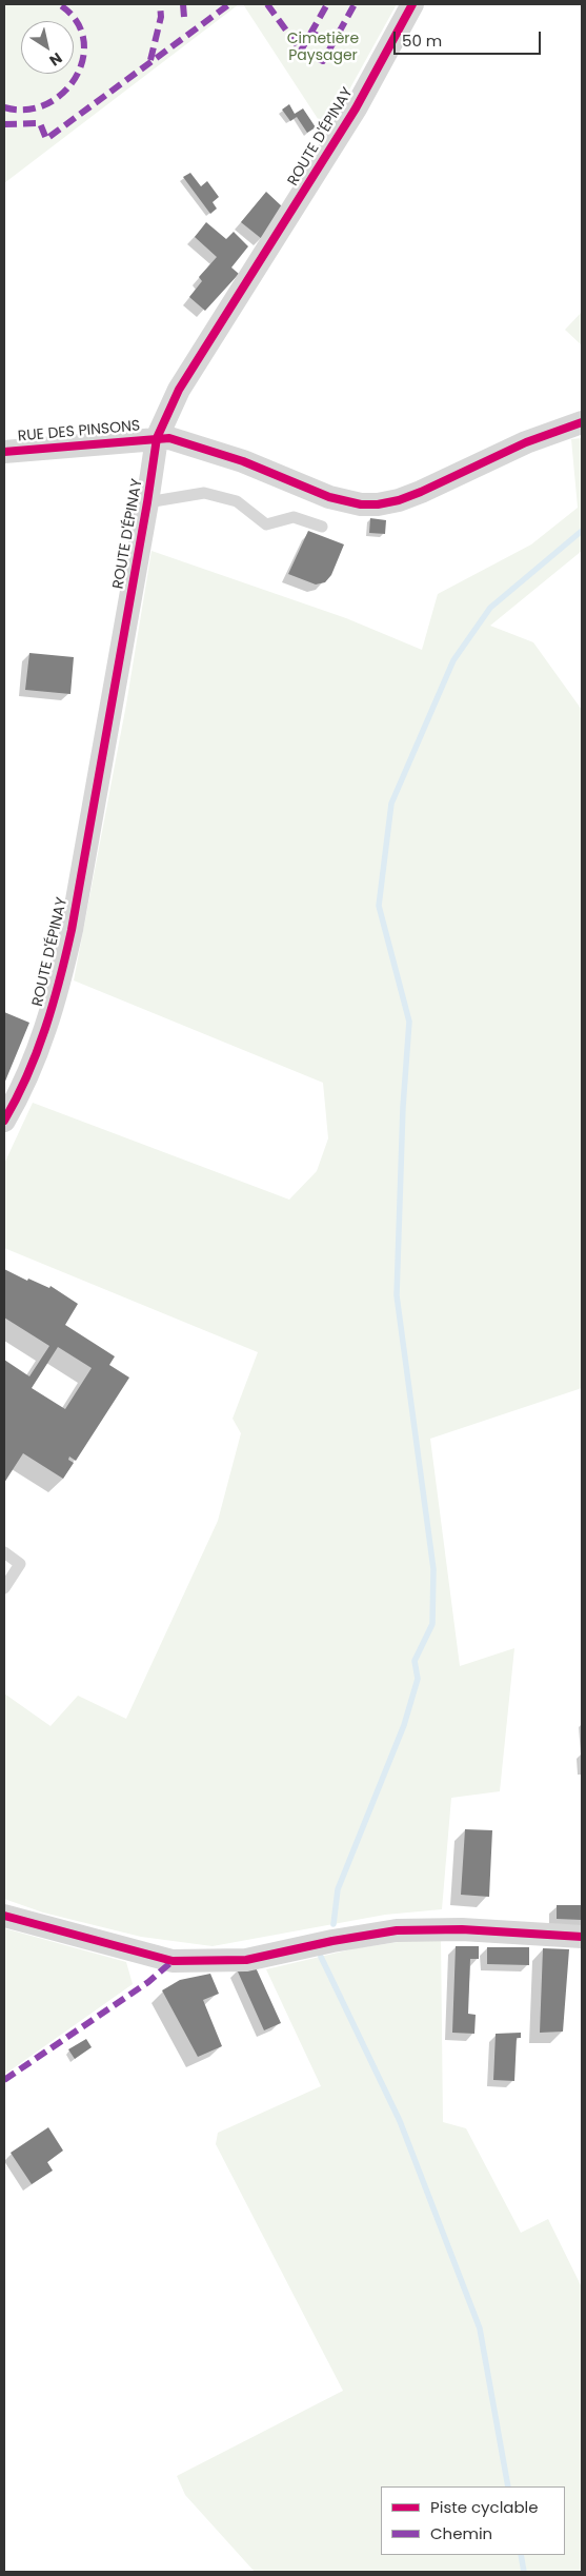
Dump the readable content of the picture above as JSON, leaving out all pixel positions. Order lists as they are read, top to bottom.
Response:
{
  "streets": {
    "street": ["ROUTE D'ÉPINAY", "RUE DES PINSONS"]
  },
  "crossings": [
    ["ROUTE D'ÉPINAY", "RUE DES PINSONS"]
  ],
  "parks": ["Cimetière Paysager"],
  "legend": ["Piste cyclable", "Chemin"],
  "scale_bar": "50 m",
  "north": "bottom right"
}
